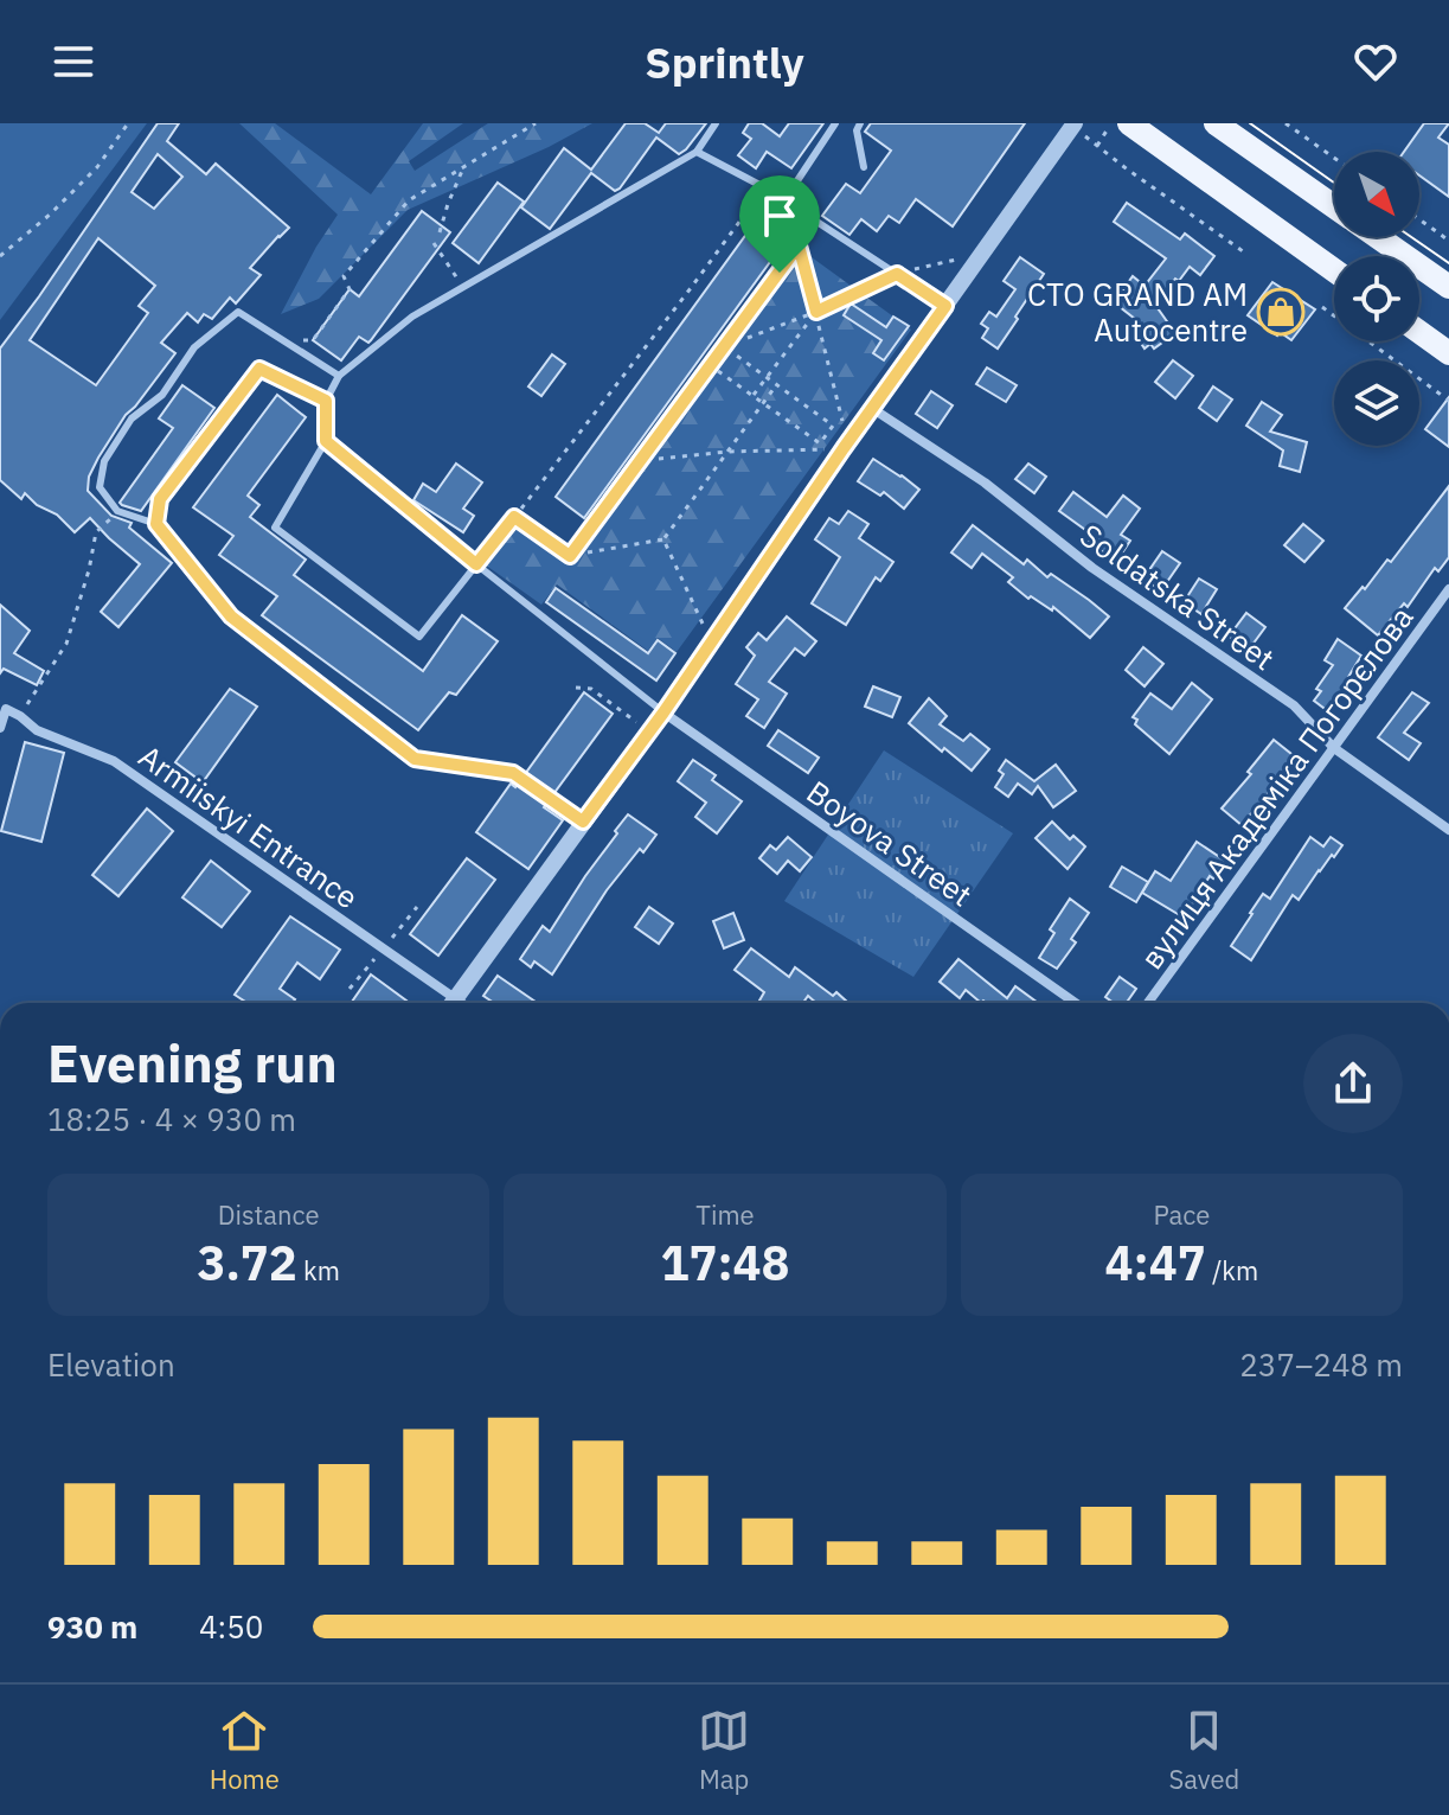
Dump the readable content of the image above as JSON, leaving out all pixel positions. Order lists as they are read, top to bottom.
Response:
{
  "streets": {
    "street": [
      "Soldatska Street",
      "вулиця Академіка Погорєлова",
      "Armiiskyi Entrance",
      "Boyova Street"
    ]
  },
  "crossings": [
    ["Soldatska Street", "вулиця Академіка Погорєлова"]
  ],
  "places": {
    "shop": ["СТО GRAND AM Autocentre"]
  },
  "north": "bottom right",
  "page": {
    "header": "Sprintly",
    "heading": ["Evening run", "18:25 · 4 × 930 m"],
    "stats": [
      ["Distance", "3.72 km"],
      ["Time", "17:48"],
      ["Pace", "4:47 /km"]
    ],
    "chart": ["Elevation", "237–248 m"],
    "list": [
      {
        "name": "930 m",
        "note": "4:50"
      }
    ],
    "tabs": ["Home", "Map", "Saved"]
  }
}
